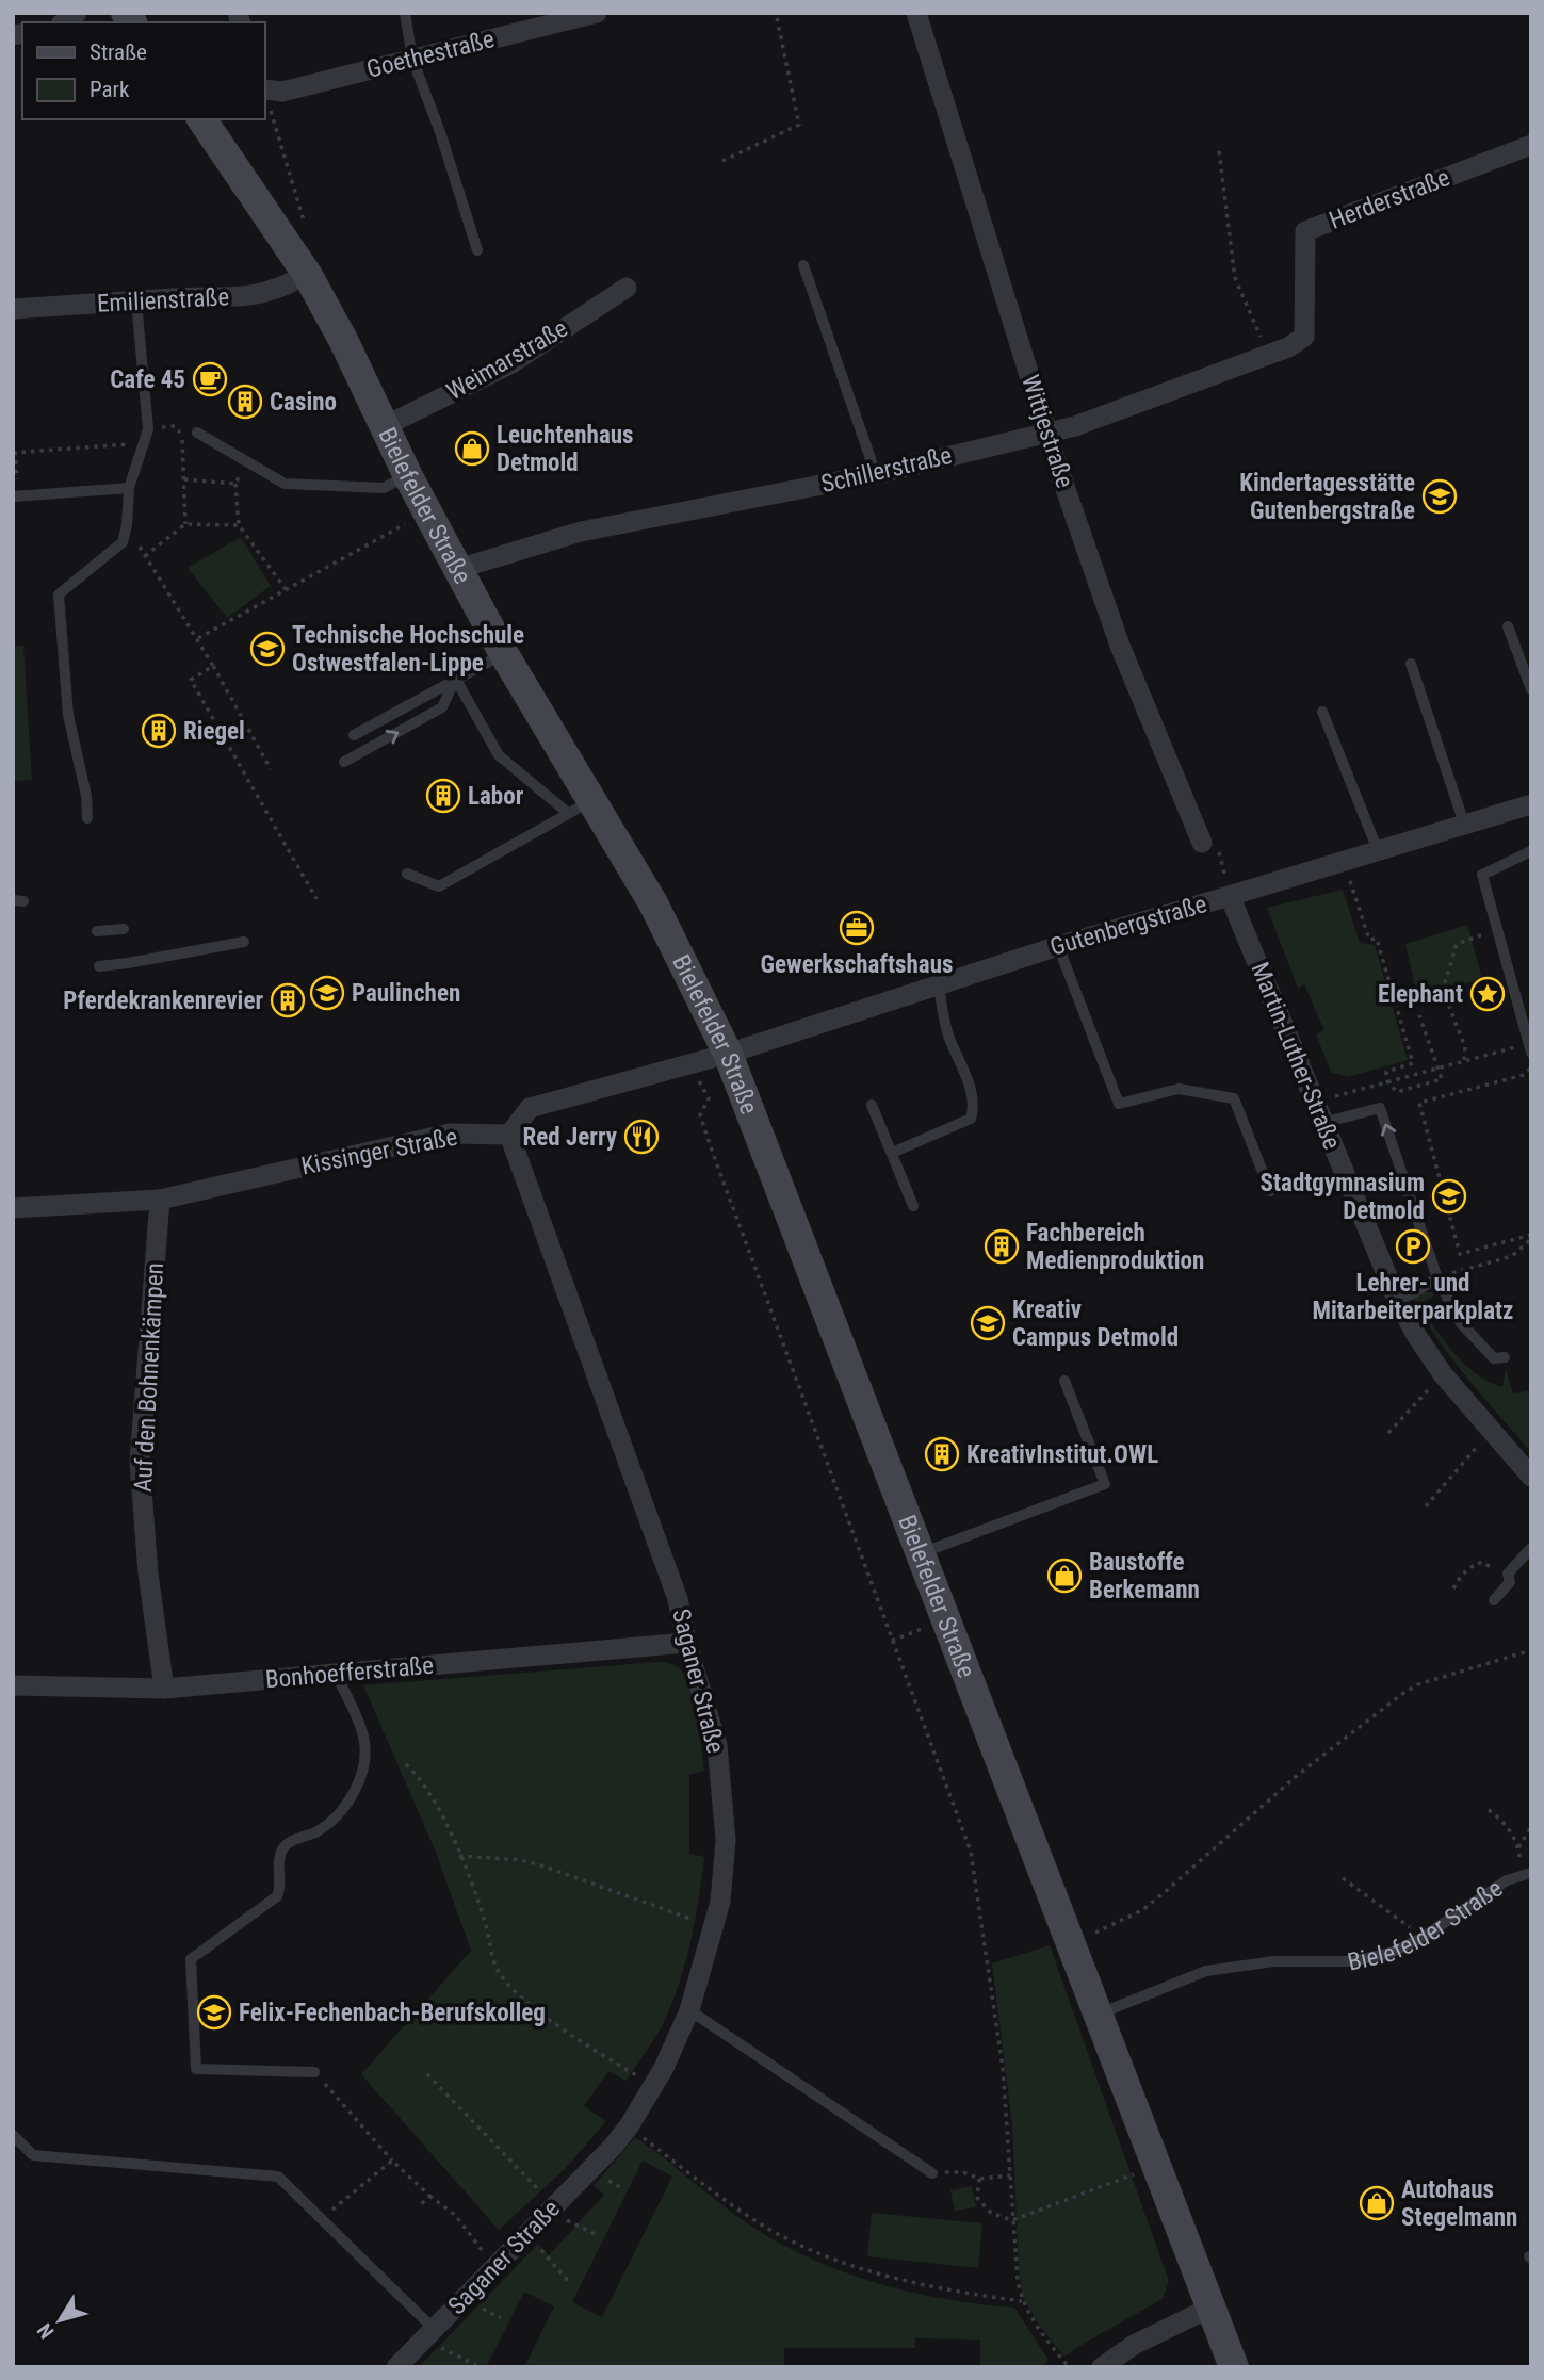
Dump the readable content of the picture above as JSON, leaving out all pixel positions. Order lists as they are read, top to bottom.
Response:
{
  "streets": {
    "main road": ["Bielefelder Straße"],
    "street": [
      "Goethestraße",
      "Herderstraße",
      "Emilienstraße",
      "Weimarstraße",
      "Wittjestraße",
      "Schillerstraße",
      "Gutenbergstraße",
      "Martin-Luther-Straße",
      "Kissinger Straße",
      "Auf den Bohnenkämpen",
      "Bonhoefferstraße",
      "Saganer Straße"
    ]
  },
  "crossings": [
    ["Herderstraße", "Schillerstraße"],
    ["Emilienstraße", "Bielefelder Straße"],
    ["Weimarstraße", "Bielefelder Straße"],
    ["Wittjestraße", "Schillerstraße"],
    ["Schillerstraße", "Bielefelder Straße"],
    ["Bielefelder Straße", "Gutenbergstraße"],
    ["Gutenbergstraße", "Martin-Luther-Straße"],
    ["Kissinger Straße", "Auf den Bohnenkämpen"],
    ["Kissinger Straße", "Saganer Straße"],
    ["Auf den Bohnenkämpen", "Bonhoefferstraße"],
    ["Bonhoefferstraße", "Saganer Straße"]
  ],
  "places": {
    "cafe": ["Cafe 45"],
    "building": [
      "Casino",
      "Riegel",
      "Labor",
      "Pferdekrankenrevier",
      "Fachbereich Medienproduktion",
      "KreativInstitut.OWL"
    ],
    "shop": ["Leuchtenhaus Detmold", "Baustoffe Berkemann", "Autohaus Stegelmann"],
    "school or university": [
      "Kindertagesstätte Gutenbergstraße",
      "Technische Hochschule Ostwestfalen-Lippe",
      "Paulinchen",
      "Stadtgymnasium Detmold",
      "Kreativ Campus Detmold",
      "Felix-Fechenbach-Berufskolleg"
    ],
    "office": ["Gewerkschaftshaus"],
    "place": ["Elephant"],
    "restaurant": ["Red Jerry"],
    "parking": ["Lehrer- und Mitarbeiterparkplatz"]
  },
  "legend": ["Straße", "Park"],
  "north": "bottom left"
}
